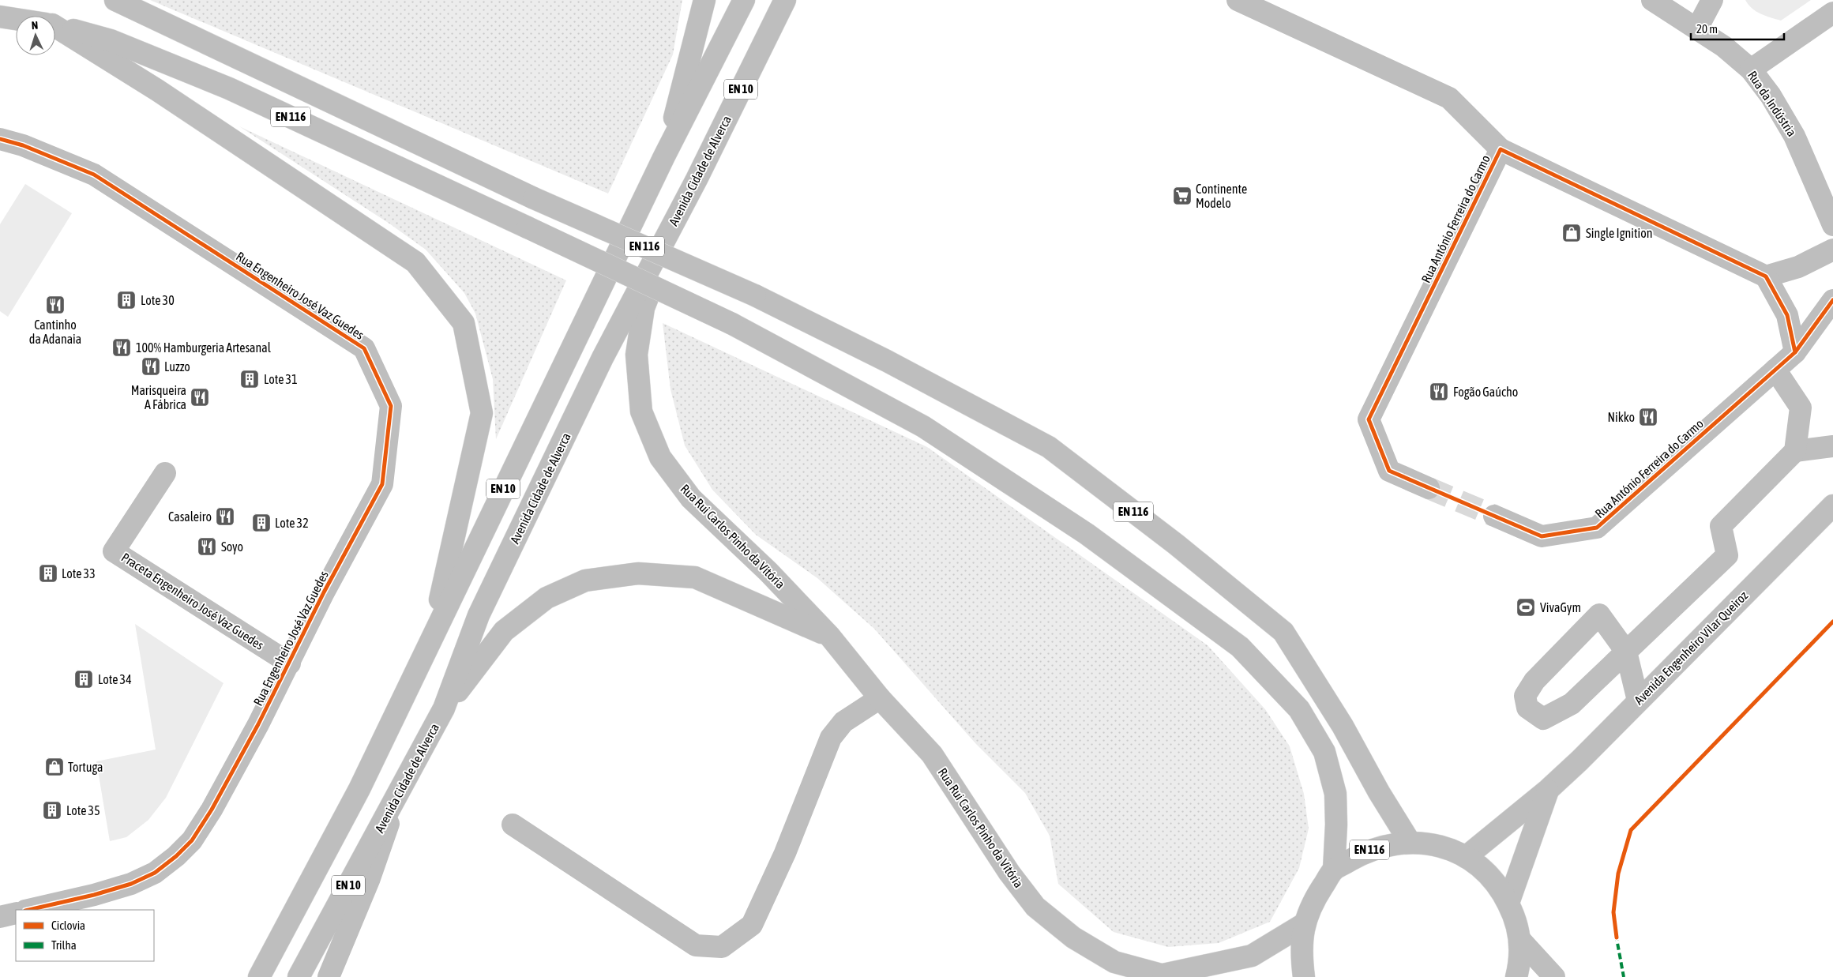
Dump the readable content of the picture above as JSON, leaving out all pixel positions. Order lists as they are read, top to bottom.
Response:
{
  "streets": {
    "main road": [
      "EN 10",
      "Rua da Indústria",
      "EN 116",
      "Avenida Cidade de Alverca",
      "Rua António Ferreira do Carmo",
      "Rua Engenheiro José Vaz Guedes",
      "Rua Rui Carlos Pinho da Vitória",
      "Praceta Engenheiro José Vaz Guedes",
      "Avenida Engenheiro Vilar Queiroz"
    ]
  },
  "crossings": [
    ["EN 116", "Avenida Engenheiro Vilar Queiroz"],
    ["Avenida Cidade de Alverca", "Rua Rui Carlos Pinho da Vitória"],
    ["Rua Engenheiro José Vaz Guedes", "Praceta Engenheiro José Vaz Guedes"]
  ],
  "places": {
    "supermarket": ["Continente Modelo"],
    "shop": ["Single Ignition", "Tortuga"],
    "building": [
      "Lote 30",
      "Lote 31",
      "Lote 32",
      "Lote 33",
      "Lote 34",
      "Lote 35"
    ],
    "restaurant": [
      "Cantinho da Adanaia",
      "100% Hamburgeria Artesanal",
      "Luzzo",
      "Fogão Gaúcho",
      "Marisqueira A Fábrica",
      "Nikko",
      "Casaleiro",
      "Soyo"
    ],
    "sports": ["VivaGym"]
  },
  "legend": ["Ciclovia", "Trilha"],
  "scale_bar": "20 m",
  "north": "top"
}
